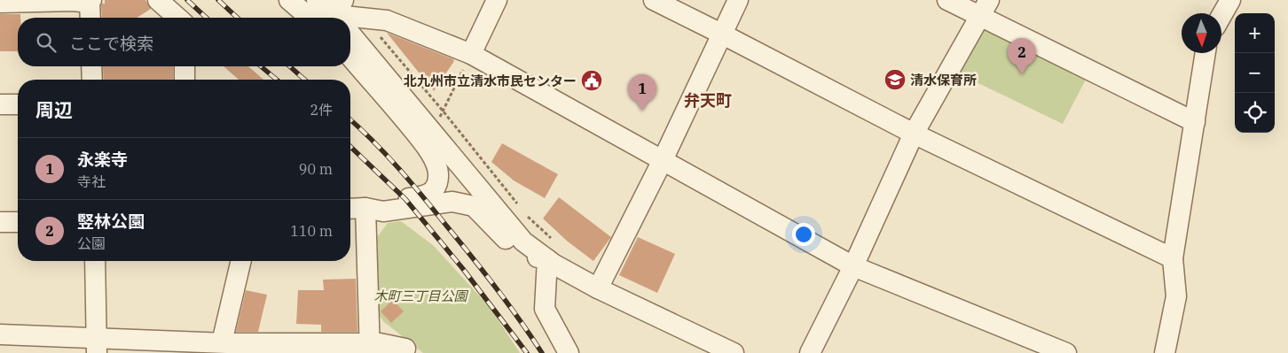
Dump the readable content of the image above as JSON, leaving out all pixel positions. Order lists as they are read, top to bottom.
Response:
{
  "districts": ["弁天町"],
  "parks": ["木町三丁目公園"],
  "places": {
    "school or university": ["清水保育所"],
    "public building": ["北九州市立清水市民センター"]
  },
  "north": "bottom",
  "page": {
    "map_buttons": ["+", "−"],
    "search": "ここで検索",
    "pins": ["2", "1"],
    "heading": ["周辺", "2件"],
    "list": [
      {
        "mark": "1",
        "name": "永楽寺",
        "note": "寺社",
        "value": "90 m"
      },
      {
        "mark": "2",
        "name": "竪林公園",
        "note": "公園",
        "value": "110 m"
      }
    ]
  }
}
